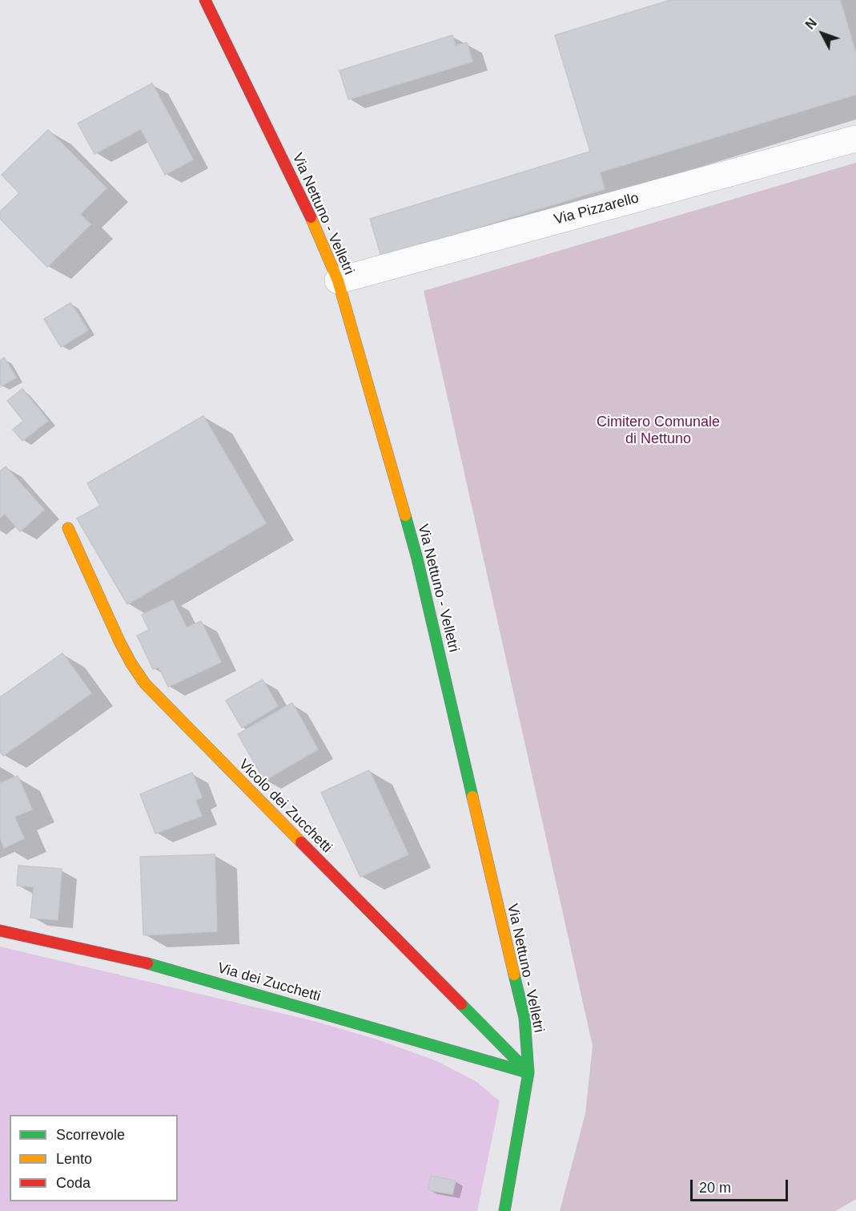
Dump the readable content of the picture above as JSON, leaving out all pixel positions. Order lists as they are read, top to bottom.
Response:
{
  "streets": {
    "main road": ["Via Nettuno - Velletri", "Vicolo dei Zucchetti", "Via dei Zucchetti"],
    "street": ["Via Pizzarello"]
  },
  "crossings": [
    ["Via Pizzarello", "Via Nettuno - Velletri"],
    ["Via Nettuno - Velletri", "Vicolo dei Zucchetti"],
    ["Via Nettuno - Velletri", "Via dei Zucchetti"],
    ["Vicolo dei Zucchetti", "Via dei Zucchetti"]
  ],
  "parks": ["Cimitero Comunale di Nettuno"],
  "legend": ["Scorrevole", "Lento", "Coda"],
  "scale_bar": "20 m",
  "north": "top left"
}
